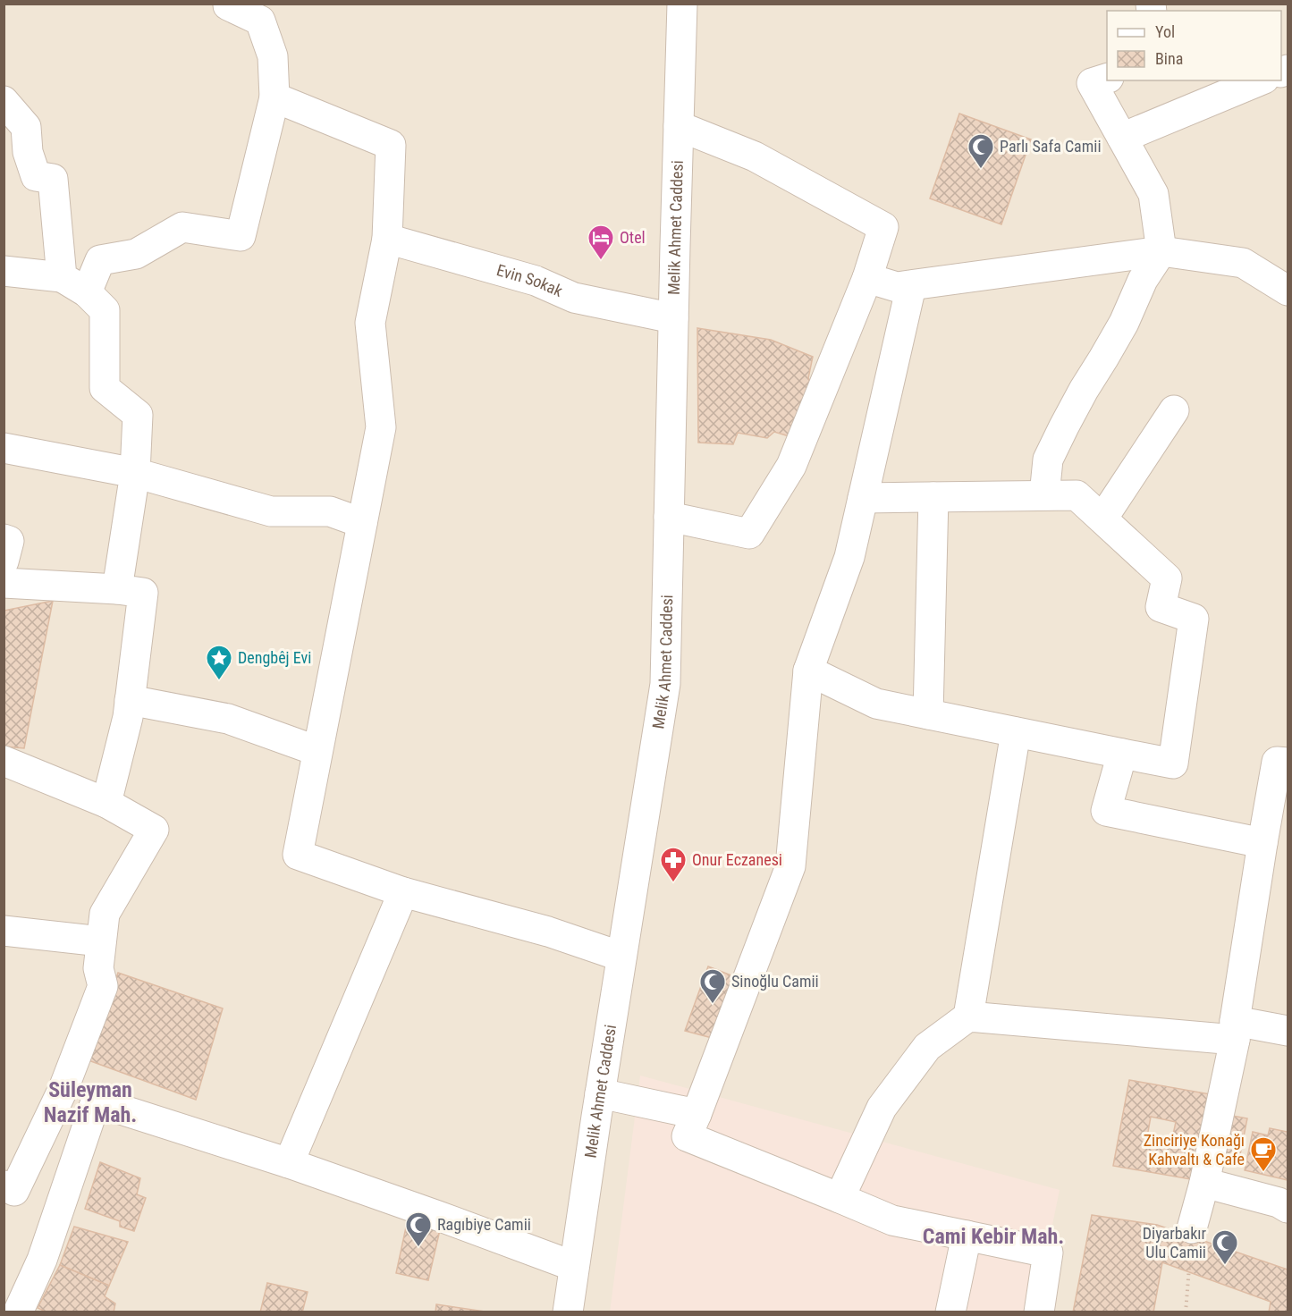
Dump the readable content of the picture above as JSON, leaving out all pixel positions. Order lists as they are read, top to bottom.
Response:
{
  "streets": {
    "street": ["Melik Ahmet Caddesi", "Evin Sokak"]
  },
  "crossings": [
    ["Melik Ahmet Caddesi", "Evin Sokak"]
  ],
  "districts": ["Süleyman Nazif Mah.", "Cami Kebir Mah."],
  "places": {
    "mosque": [
      "Parlı Safa Camii",
      "Sinoğlu Camii",
      "Ragıbiye Camii",
      "Diyarbakır Ulu Camii"
    ],
    "hotel": ["Otel"],
    "place": ["Dengbêj Evi"],
    "pharmacy": ["Onur Eczanesi"],
    "cafe": ["Zinciriye Konağı Kahvaltı & Cafe"]
  },
  "legend": ["Yol", "Bina"]
}
